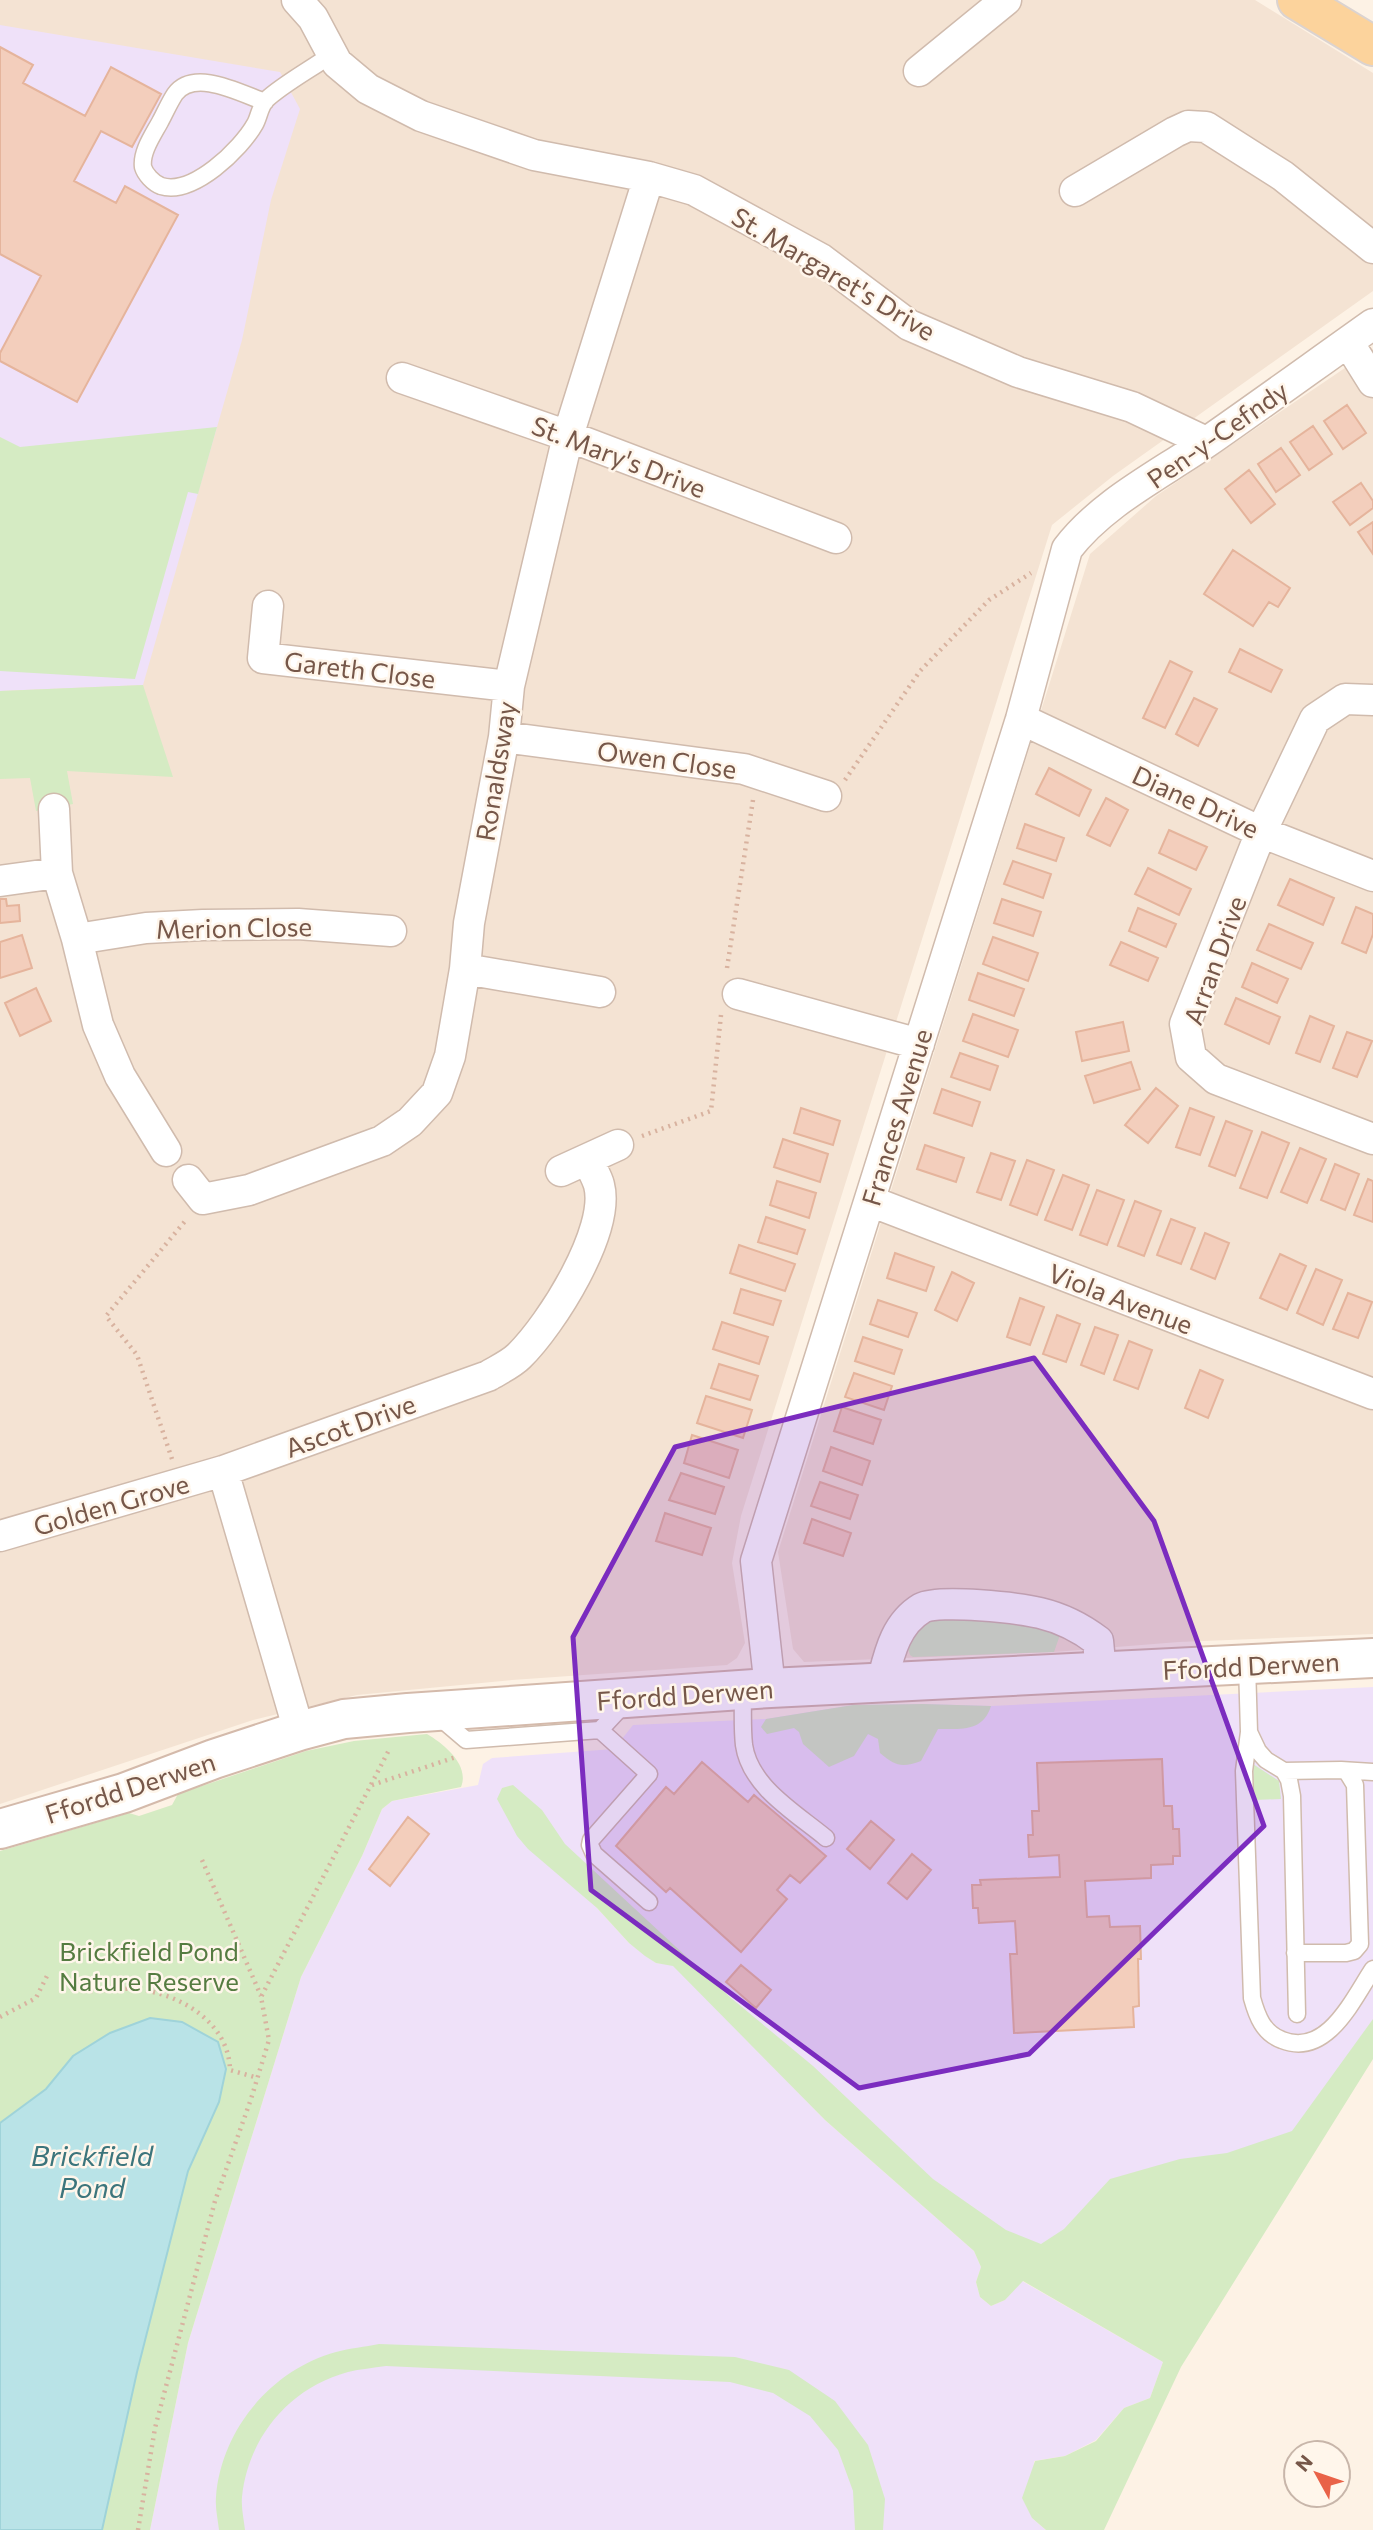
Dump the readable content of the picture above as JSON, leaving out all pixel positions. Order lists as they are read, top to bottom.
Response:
{
  "streets": {
    "street": [
      "St. Margaret's Drive",
      "Pen-y-Cefndy",
      "St. Mary's Drive",
      "Gareth Close",
      "Owen Close",
      "Ronaldsway",
      "Diane Drive",
      "Merion Close",
      "Arran Drive",
      "Frances Avenue",
      "Viola Avenue",
      "Ascot Drive",
      "Golden Grove",
      "Ffordd Derwen"
    ]
  },
  "crossings": [
    ["St. Margaret's Drive", "Pen-y-Cefndy"],
    ["St. Margaret's Drive", "Ronaldsway"],
    ["Pen-y-Cefndy", "Frances Avenue"],
    ["St. Mary's Drive", "Ronaldsway"],
    ["Gareth Close", "Ronaldsway"],
    ["Owen Close", "Ronaldsway"],
    ["Diane Drive", "Arran Drive"],
    ["Diane Drive", "Frances Avenue"],
    ["Frances Avenue", "Viola Avenue"],
    ["Frances Avenue", "Ffordd Derwen"],
    ["Ascot Drive", "Golden Grove"]
  ],
  "water": ["Brickfield Pond"],
  "parks": ["Brickfield Pond Nature Reserve"],
  "north": "top left"
}
